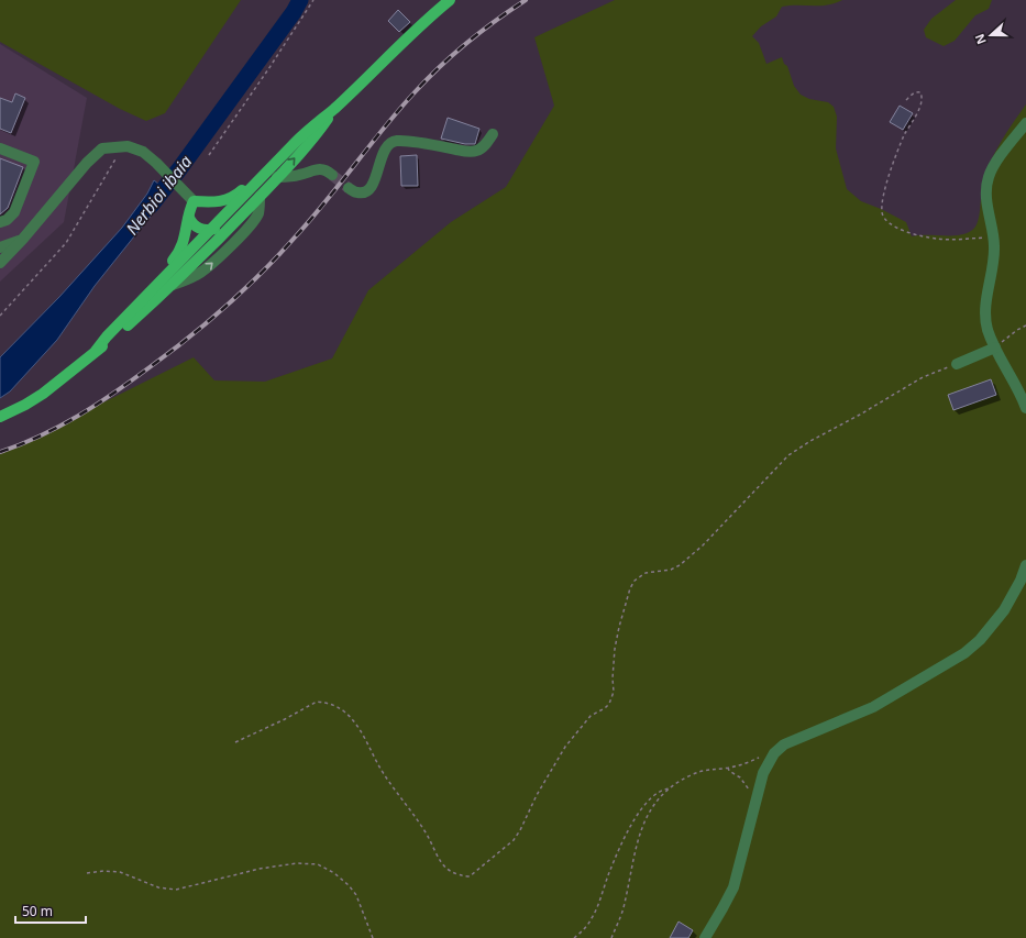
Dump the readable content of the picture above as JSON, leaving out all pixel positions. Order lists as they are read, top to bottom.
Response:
{
  "water": ["Nerbioi ibaia"],
  "scale_bar": "50 m",
  "north": "left"
}
